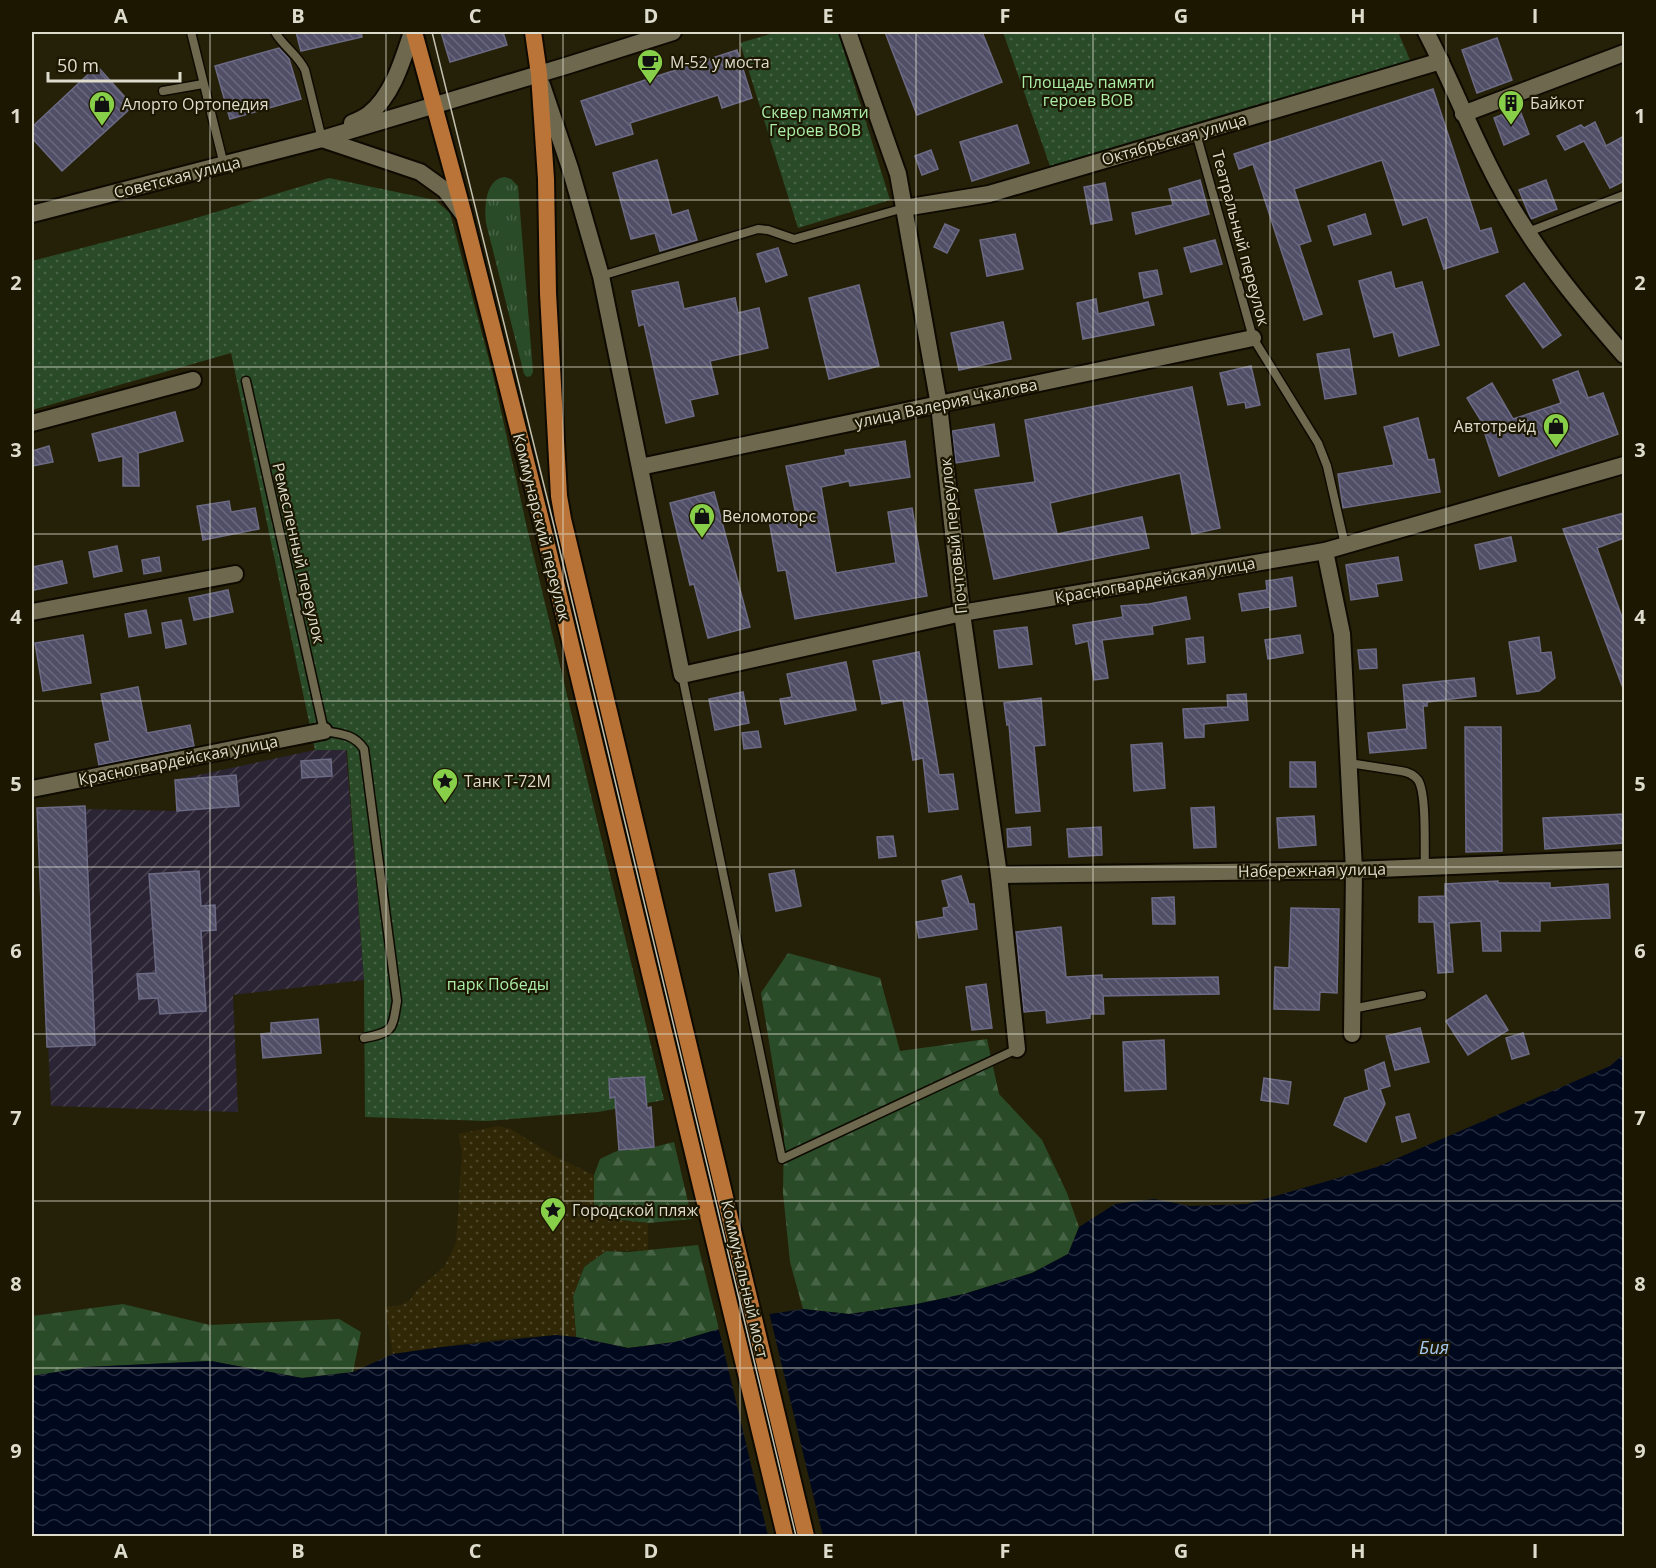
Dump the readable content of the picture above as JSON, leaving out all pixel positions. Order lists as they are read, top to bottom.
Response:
{
  "streets": {
    "main road": ["Коммунарский переулок", "Коммунальный мост"],
    "street": [
      "Октябрьская улица",
      "Советская улица",
      "улица Валерия Чкалова",
      "Почтовый переулок",
      "Красногвардейская улица",
      "Набережная улица"
    ],
    "lane": ["Театральный переулок", "Ремесленный переулок"]
  },
  "crossings": [
    ["Октябрьская улица", "Театральный переулок"],
    ["Октябрьская улица", "Почтовый переулок"],
    ["Театральный переулок", "улица Валерия Чкалова"],
    ["Театральный переулок", "Красногвардейская улица"],
    ["улица Валерия Чкалова", "Почтовый переулок"],
    ["Коммунарский переулок", "Коммунальный мост"],
    ["Почтовый переулок", "Красногвардейская улица"],
    ["Почтовый переулок", "Набережная улица"],
    ["Ремесленный переулок", "Красногвардейская улица"]
  ],
  "water": ["Бия"],
  "parks": ["Площадь памяти героев ВОВ", "Сквер памяти Героев ВОВ", "парк Победы"],
  "places": {
    "cafe": ["М-52 у моста"],
    "building": ["Байкот"],
    "shop": ["Алорто Ортопедия", "Автотрейд", "Веломоторс"],
    "place": ["Танк Т-72М", "Городской пляж"]
  },
  "scale_bar": "50 m",
  "grid": {
    "columns": [
      "A",
      "B",
      "C",
      "D",
      "E",
      "F",
      "G",
      "H",
      "I"
    ],
    "rows": [
      "1",
      "2",
      "3",
      "4",
      "5",
      "6",
      "7",
      "8",
      "9"
    ]
  }
}
